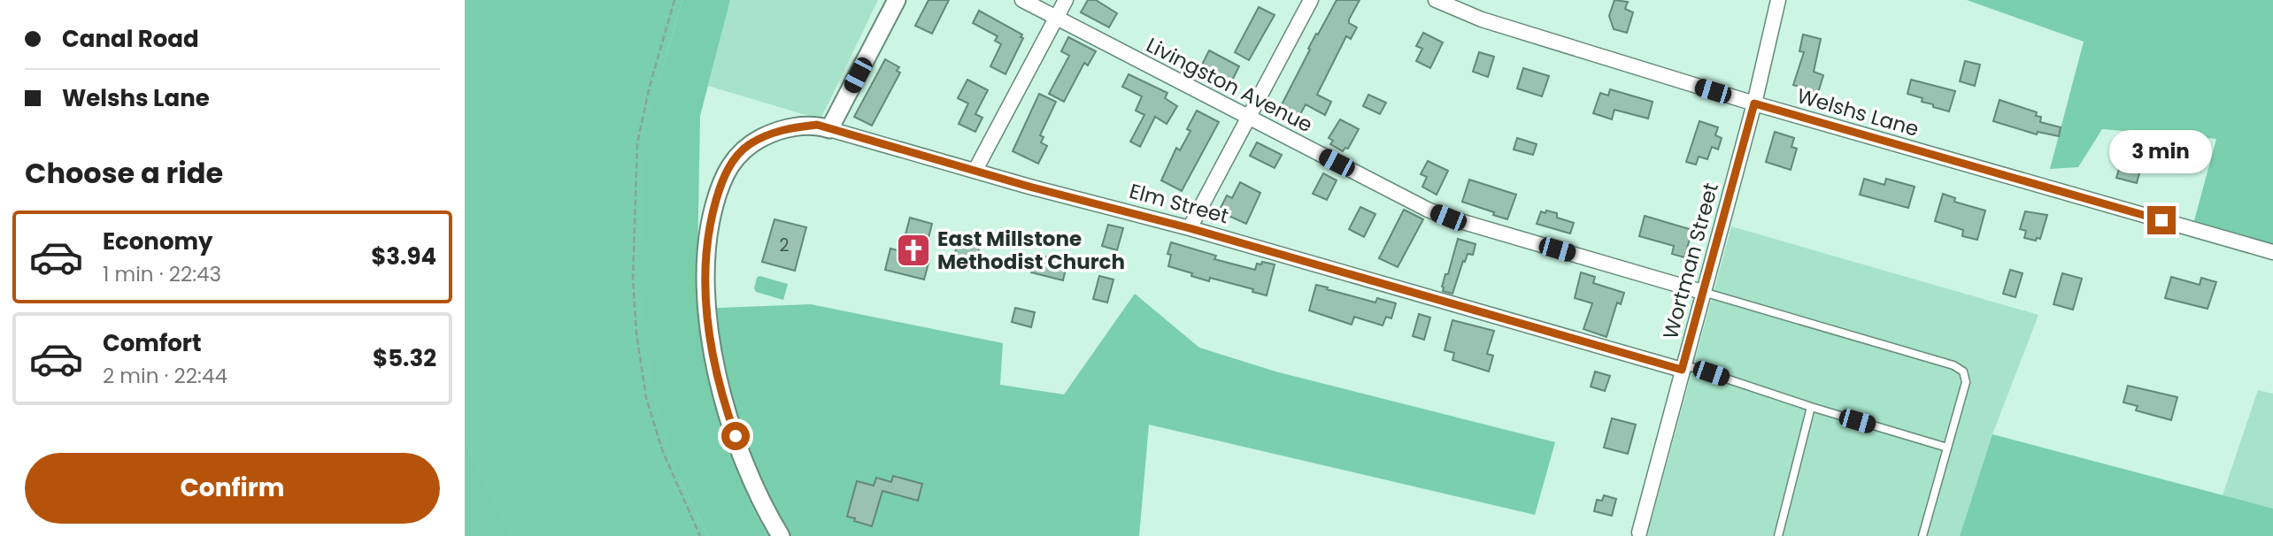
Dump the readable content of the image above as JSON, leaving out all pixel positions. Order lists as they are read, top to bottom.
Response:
{
  "streets": {
    "street": [
      "Livingston Avenue",
      "Welshs Lane",
      "Elm Street",
      "Wortman Street"
    ]
  },
  "crossings": [
    ["Livingston Avenue", "Wortman Street"],
    ["Welshs Lane", "Wortman Street"],
    ["Elm Street", "Wortman Street"]
  ],
  "places": {
    "church": ["East Millstone Methodist Church"]
  },
  "house_numbers": ["2"],
  "page": {
    "banner": ["Canal Road", "Welshs Lane"],
    "bubble": "3 min",
    "heading": "Choose a ride",
    "list": [
      {
        "name": "Economy",
        "note": "1 min · 22:43",
        "value": "$3.94"
      },
      {
        "name": "Comfort",
        "note": "2 min · 22:44",
        "value": "$5.32"
      }
    ],
    "buttons": "Confirm"
  }
}
